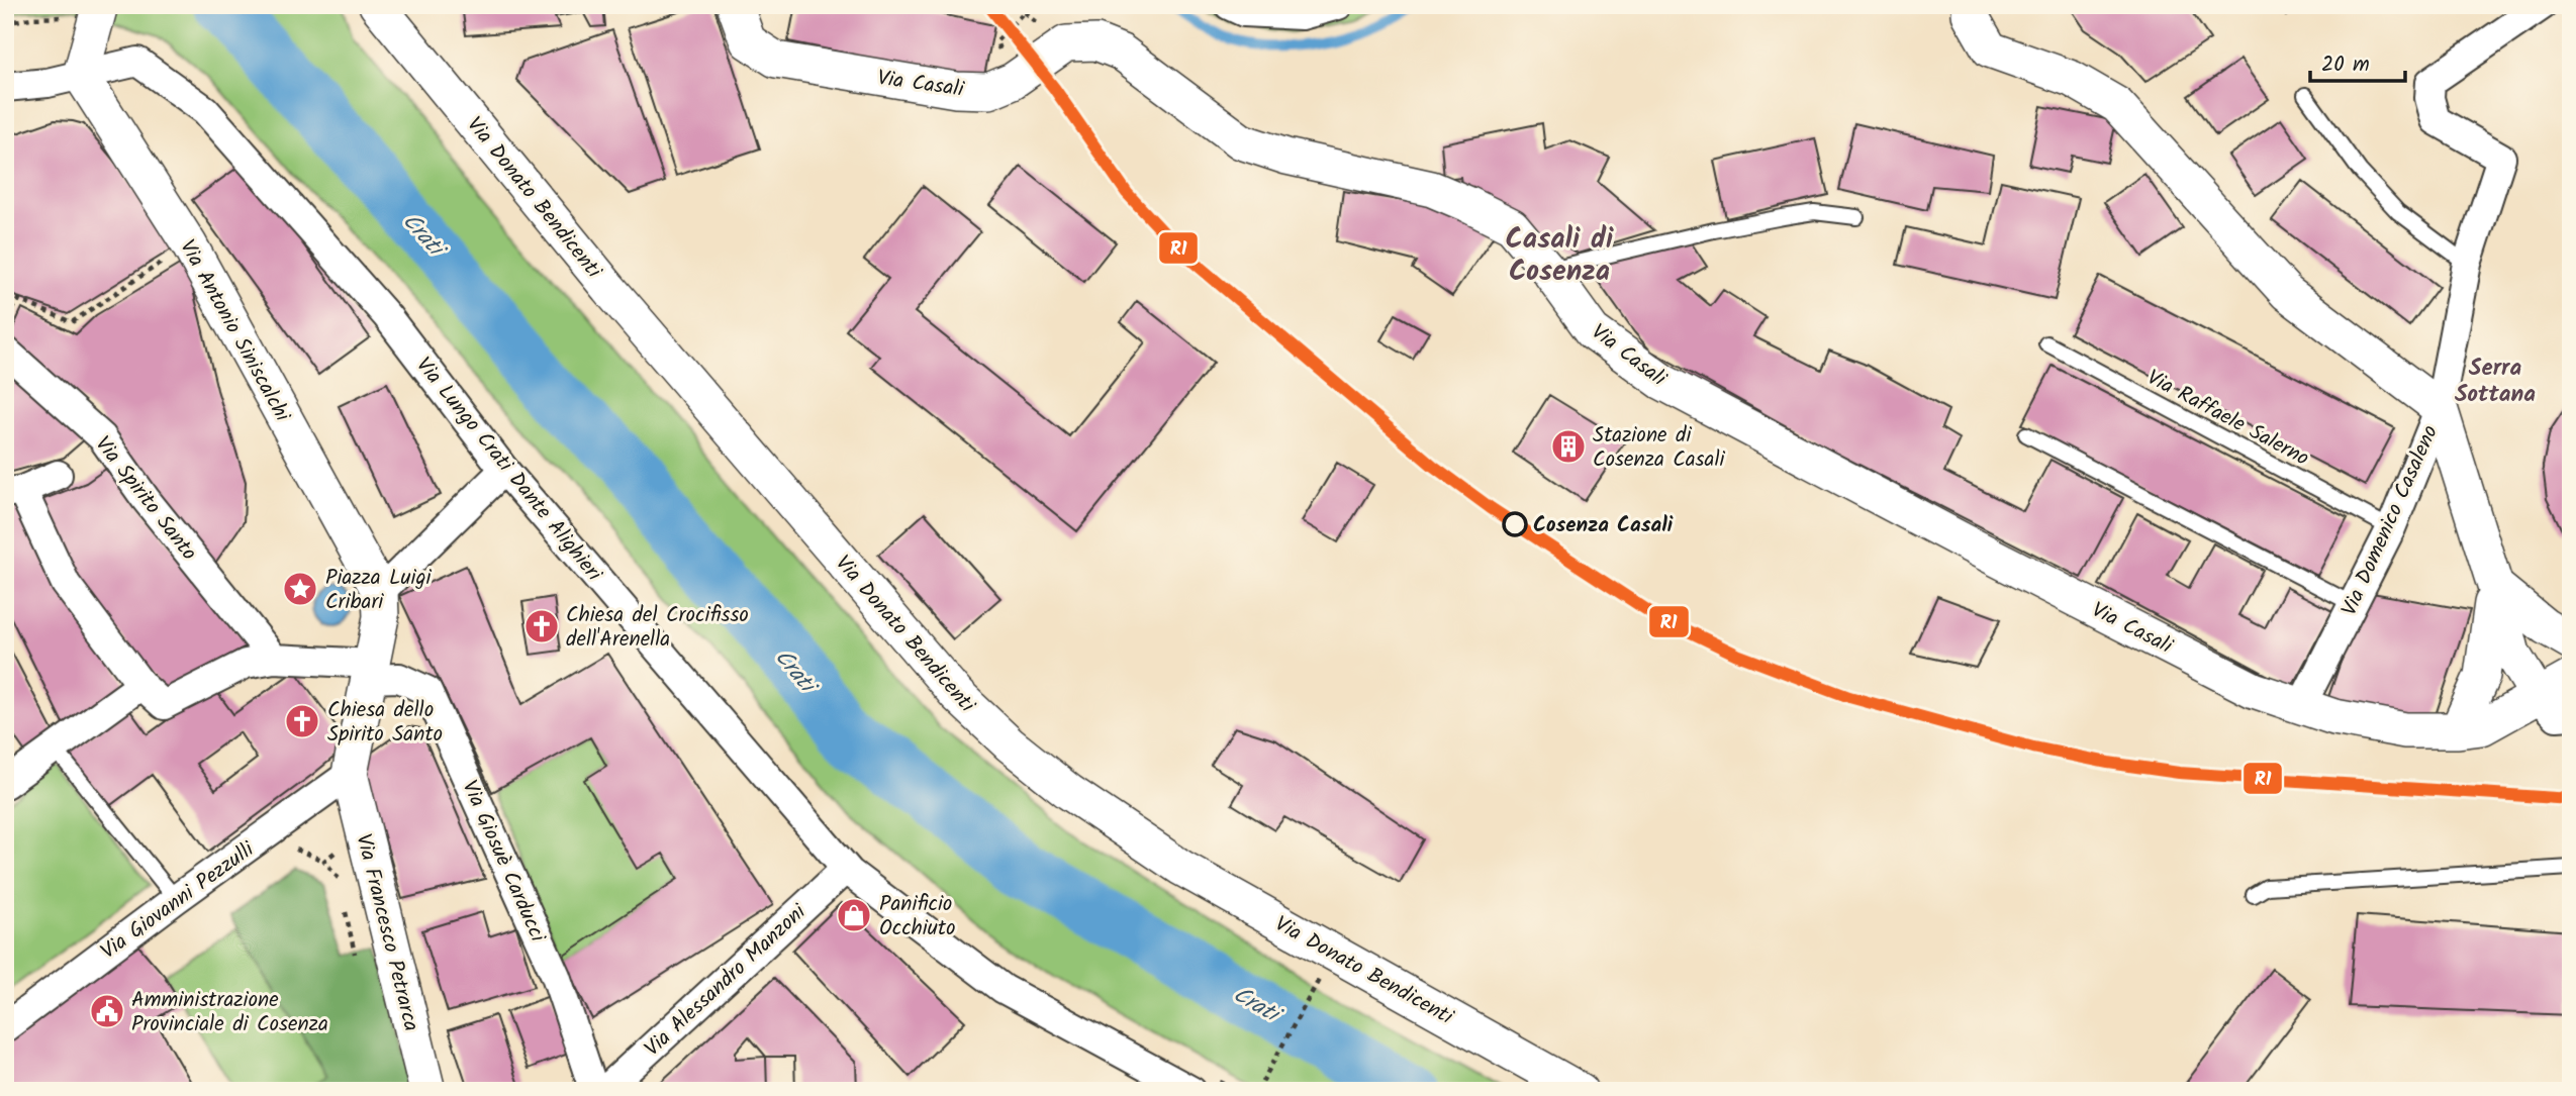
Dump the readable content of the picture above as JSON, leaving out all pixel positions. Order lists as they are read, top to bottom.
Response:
{
  "streets": {
    "street": [
      "Via Casali",
      "Via Donato Bendicenti",
      "Via Antonio Siniscalchi",
      "Via Lungo Crati Dante Alighieri",
      "Via Spirito Santo",
      "Via Domenico Casaleno",
      "Via Giosuè Carducci",
      "Via Giovanni Pezzulli",
      "Via Francesco Petrarca",
      "Via Alessandro Manzoni"
    ],
    "lane": ["Via Raffaele Salerno"]
  },
  "crossings": [
    ["Via Casali", "Via Domenico Casaleno"],
    ["Via Antonio Siniscalchi", "Via Lungo Crati Dante Alighieri"],
    ["Via Raffaele Salerno", "Via Domenico Casaleno"],
    ["Via Lungo Crati Dante Alighieri", "Via Alessandro Manzoni"],
    ["Via Spirito Santo", "Via Giosuè Carducci"],
    ["Via Giovanni Pezzulli", "Via Francesco Petrarca"]
  ],
  "districts": ["Casali di Cosenza", "Serra Sottana"],
  "water": ["Crati"],
  "places": {
    "building": ["Stazione di Cosenza Casali"],
    "other": ["Cosenza Casali"],
    "place": ["Piazza Luigi Cribari"],
    "church": ["Chiesa del Crocifisso dell'Arenella", "Chiesa dello Spirito Santo"],
    "shop": ["Panificio Occhiuto"],
    "public building": ["Amministrazione Provinciale di Cosenza"]
  },
  "lines": ["transit line R1"],
  "scale_bar": "20 m"
}
